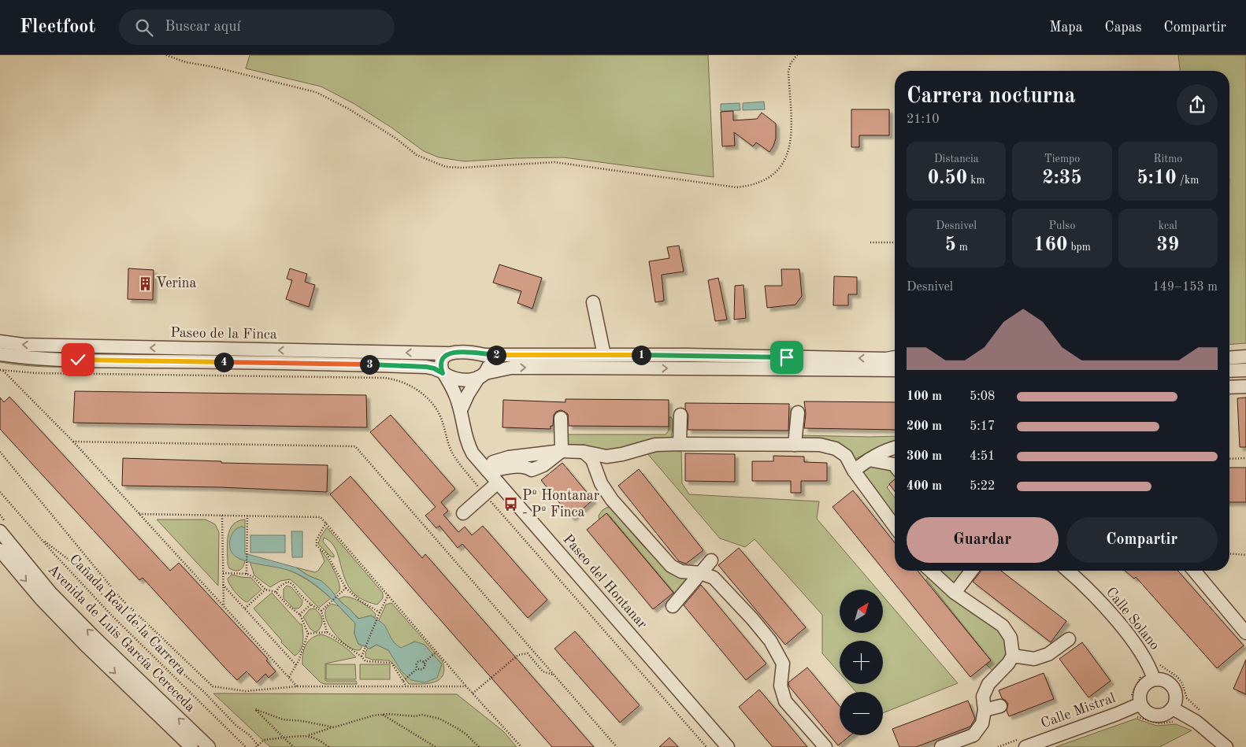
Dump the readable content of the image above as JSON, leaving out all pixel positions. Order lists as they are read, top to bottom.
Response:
{
  "streets": {
    "street": [
      "Paseo de la Finca",
      "Paseo del Hontanar",
      "Calle Solano",
      "Avenida de Luis García Cereceda",
      "Calle Mistral"
    ],
    "path": ["Cañada Real de la Carrera"]
  },
  "crossings": [
    ["Paseo de la Finca", "Paseo del Hontanar"],
    ["Calle Solano", "Calle Mistral"]
  ],
  "places": {
    "building": ["Verina"],
    "bus stop": ["Pº Hontanar - Pº Finca"]
  },
  "north": "top right",
  "page": {
    "header": "Fleetfoot",
    "search": "Buscar aquí",
    "nav": ["Mapa", "Capas", "Compartir"],
    "heading": ["Carrera nocturna", "21:10"],
    "stats": [
      ["Distancia", "0.50 km"],
      ["Tiempo", "2:35"],
      ["Ritmo", "5:10 /km"],
      ["Desnivel", "5 m"],
      ["Pulso", "160 bpm"],
      ["kcal", "39"]
    ],
    "chart": ["Desnivel", "149–153 m"],
    "pins": [
      "1",
      "2",
      "4",
      "3"
    ],
    "list": [
      {
        "name": "100 m",
        "note": "5:08"
      },
      {
        "name": "200 m",
        "note": "5:17"
      },
      {
        "name": "300 m",
        "note": "4:51"
      },
      {
        "name": "400 m",
        "note": "5:22"
      }
    ],
    "buttons": ["Guardar", "Compartir"],
    "map_buttons": ["+", "−"]
  }
}
